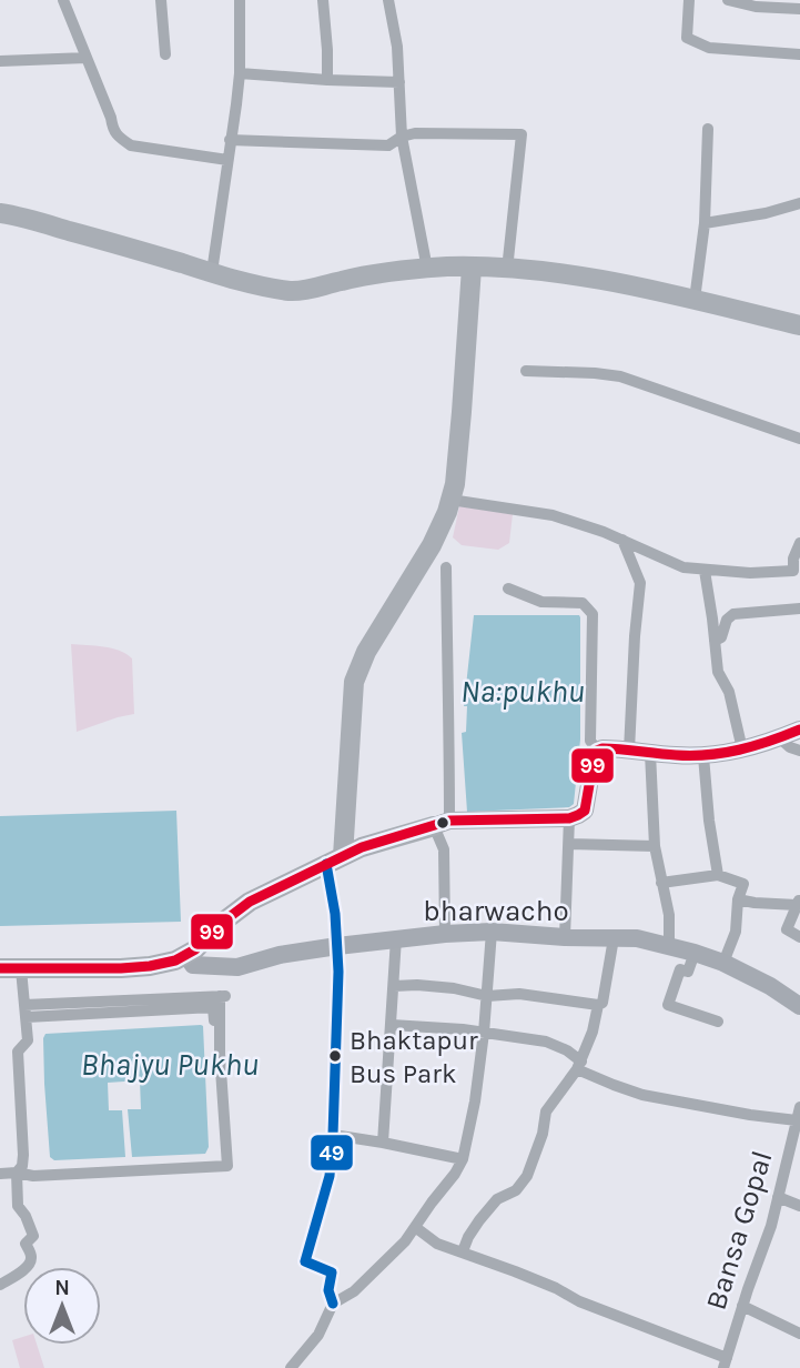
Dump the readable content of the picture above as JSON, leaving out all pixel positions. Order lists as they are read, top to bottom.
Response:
{
  "streets": {
    "main road": ["bharwacho"],
    "street": ["Bansa Gopal"]
  },
  "water": ["Na:pukhu", "Bhajyu Pukhu"],
  "places": ["Bhaktapur Bus Park"],
  "lines": ["transit line 99", "transit line 49"],
  "north": "top"
}
